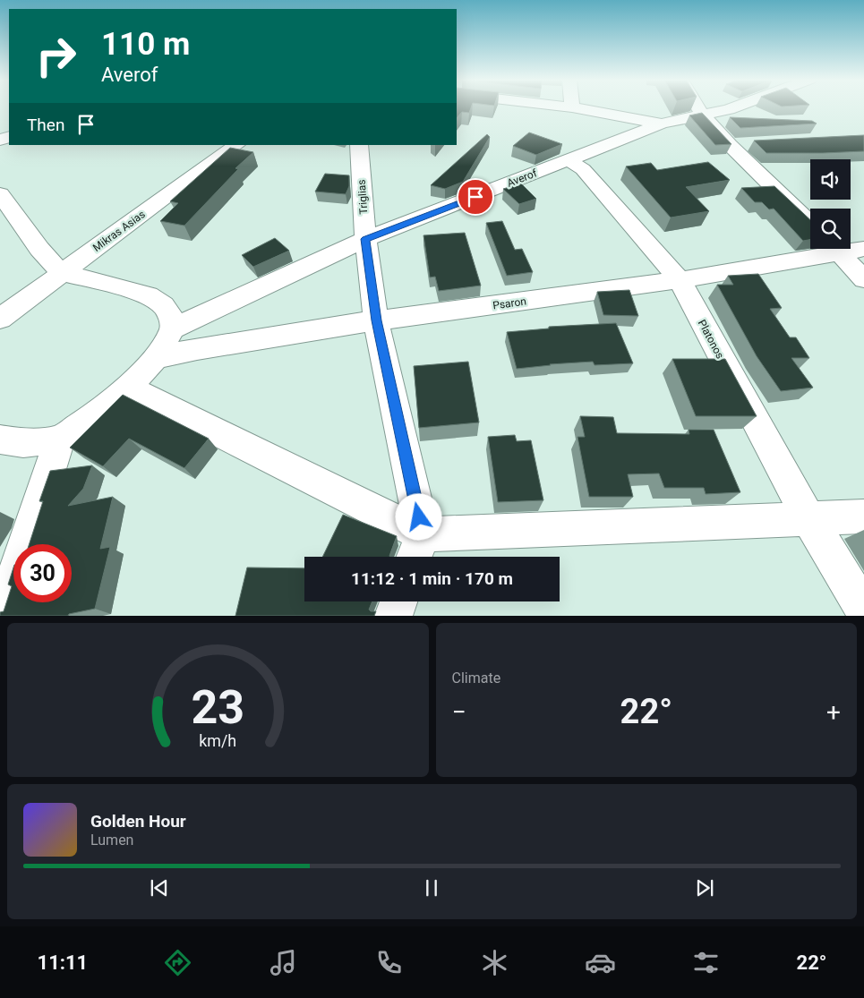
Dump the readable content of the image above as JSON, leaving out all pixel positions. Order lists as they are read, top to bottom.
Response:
{
  "streets": {
    "street": [
      "Averof",
      "Triglias",
      "Mikras Asias",
      "Psaron",
      "Platonos"
    ]
  },
  "crossings": [
    ["Averof", "Triglias"],
    ["Averof", "Platonos"],
    ["Triglias", "Psaron"],
    ["Psaron", "Platonos"]
  ],
  "page": {
    "turn": ["110 m", "Averof"],
    "then": "Then",
    "limit": "30",
    "trip": "11:12 · 1 min · 170 m",
    "tile": "Climate",
    "heat": ["−", "22°", "+"],
    "song": ["Golden Hour", "Lumen"],
    "tabs": ["11:11", "22°"],
    "gauge": ["23", "km/h"]
  }
}
